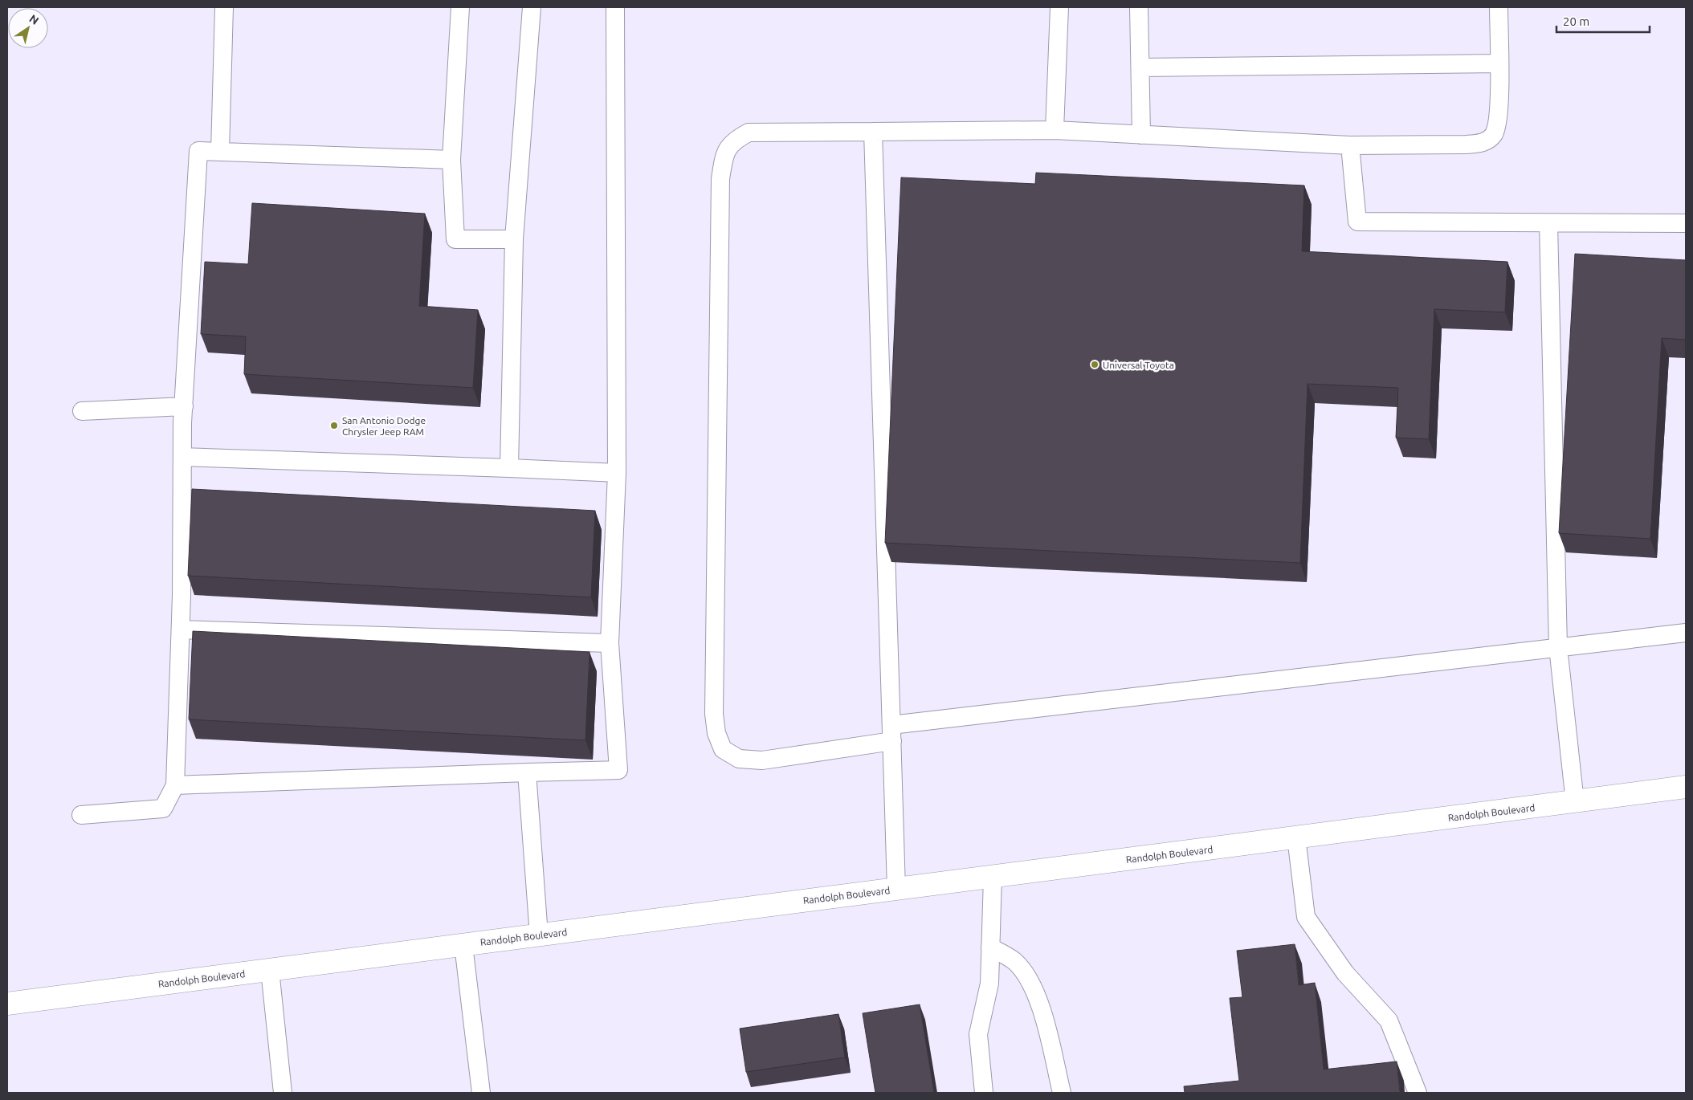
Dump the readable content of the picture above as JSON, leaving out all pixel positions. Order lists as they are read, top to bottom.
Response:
{
  "streets": {
    "street": ["Randolph Boulevard"]
  },
  "places": ["Universal Toyota", "San Antonio Dodge Chrysler Jeep RAM"],
  "scale_bar": "20 m",
  "north": "top right"
}
